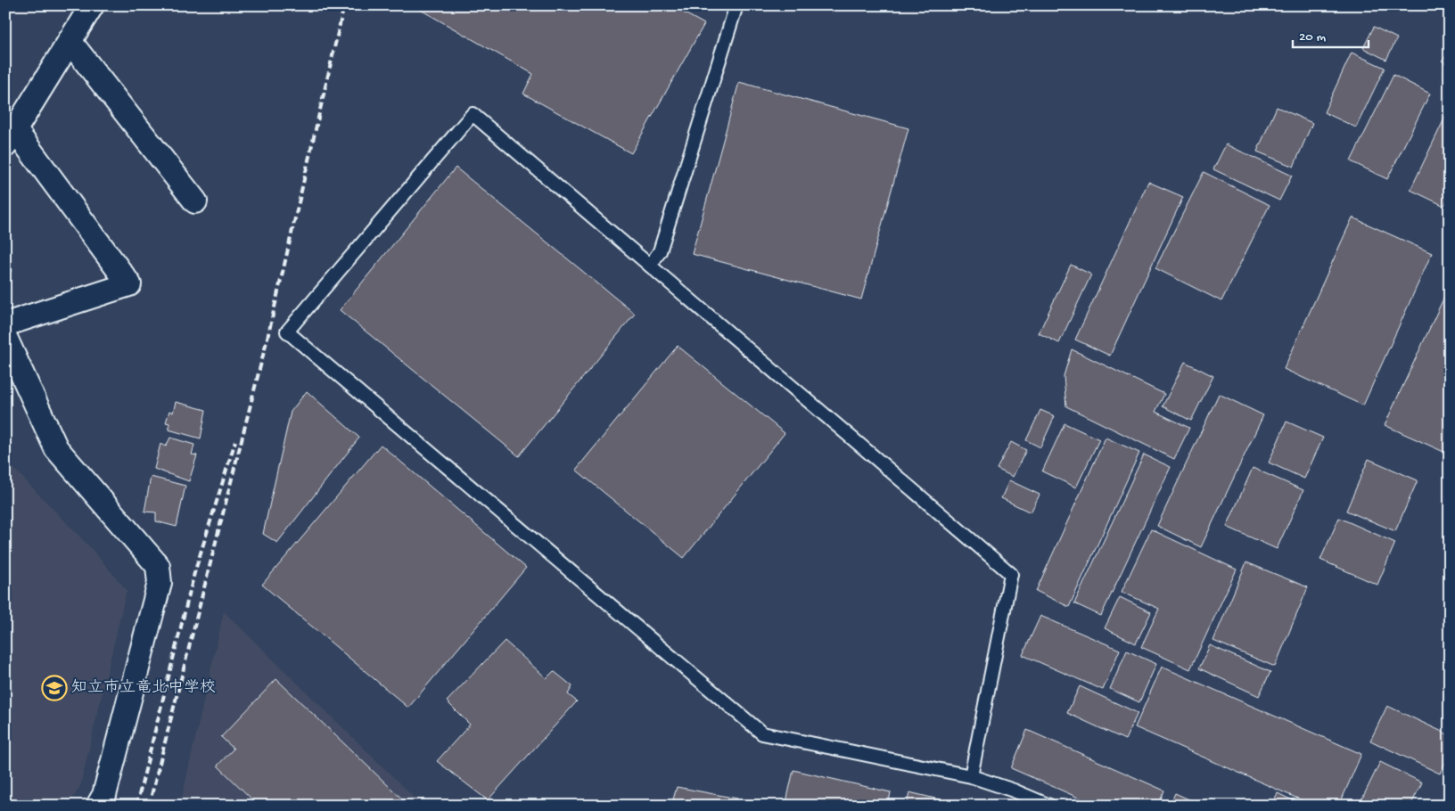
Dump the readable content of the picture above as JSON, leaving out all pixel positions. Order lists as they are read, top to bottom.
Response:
{
  "places": {
    "school or university": ["知立市立竜北中学校"]
  },
  "scale_bar": "20 m"
}
